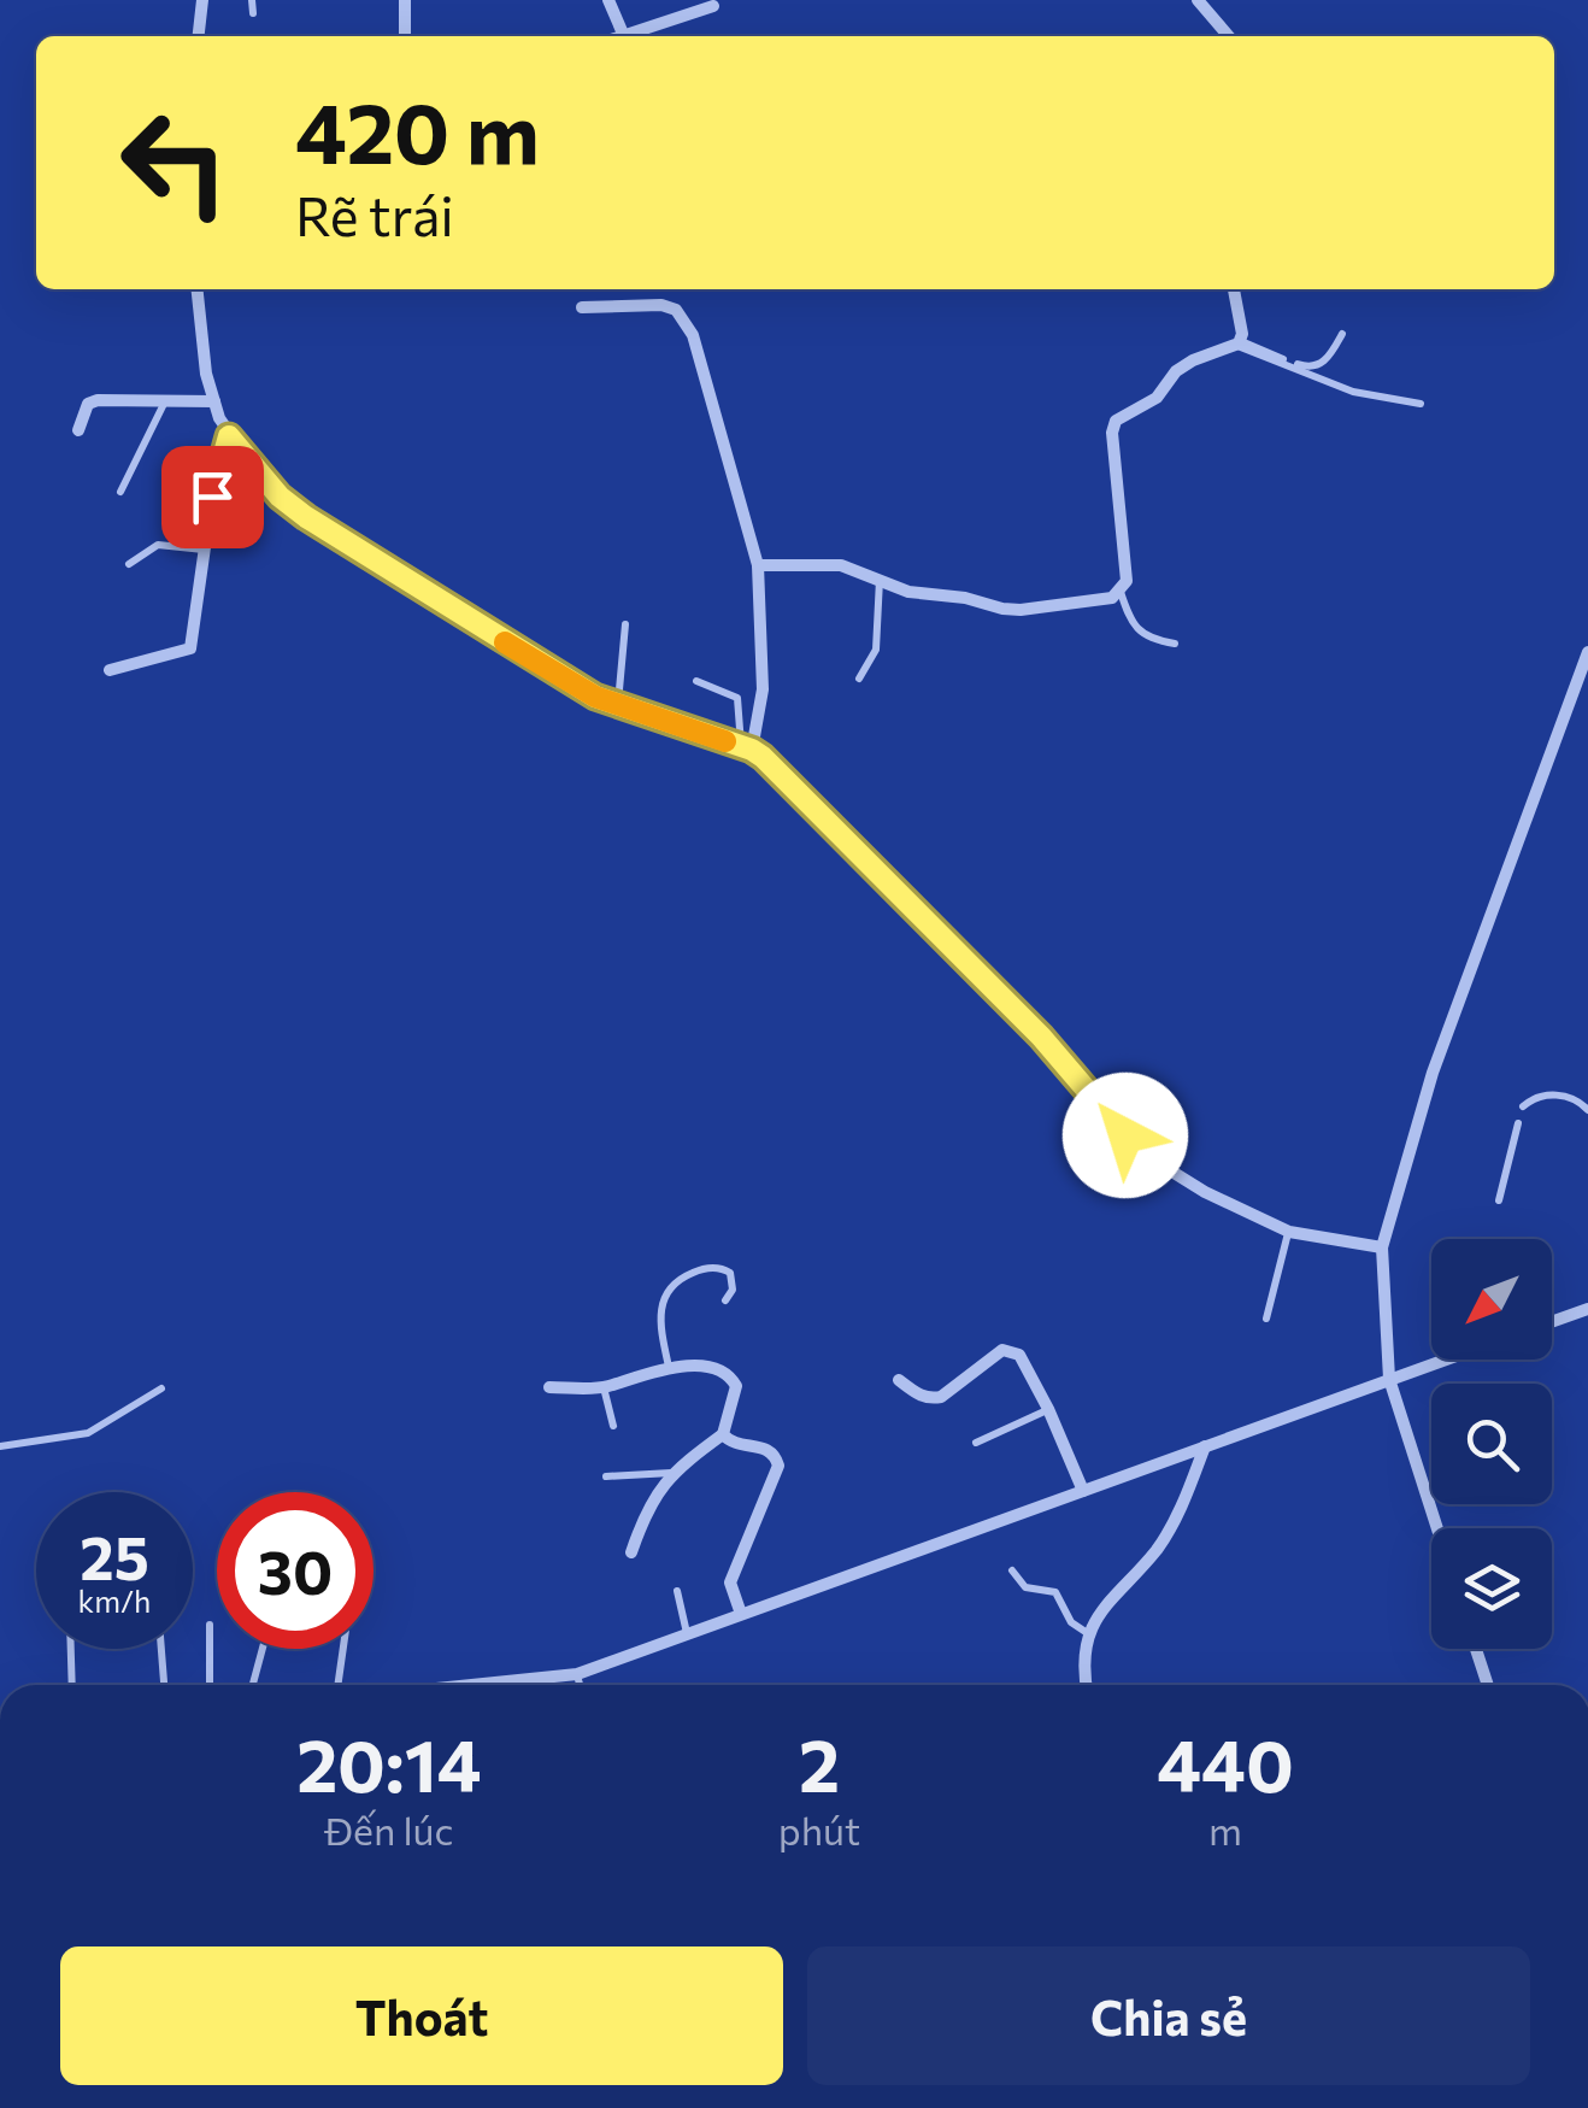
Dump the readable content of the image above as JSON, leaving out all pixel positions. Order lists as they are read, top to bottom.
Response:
{
  "north": "bottom left",
  "page": {
    "turn": ["420 m", "Rẽ trái"],
    "speed": "25 km/h",
    "limit": "30",
    "eta": [
      "20:14",
      "Đến lúc",
      "2",
      "phút",
      "440",
      "m"
    ],
    "buttons": ["Thoát", "Chia sẻ"]
  }
}
